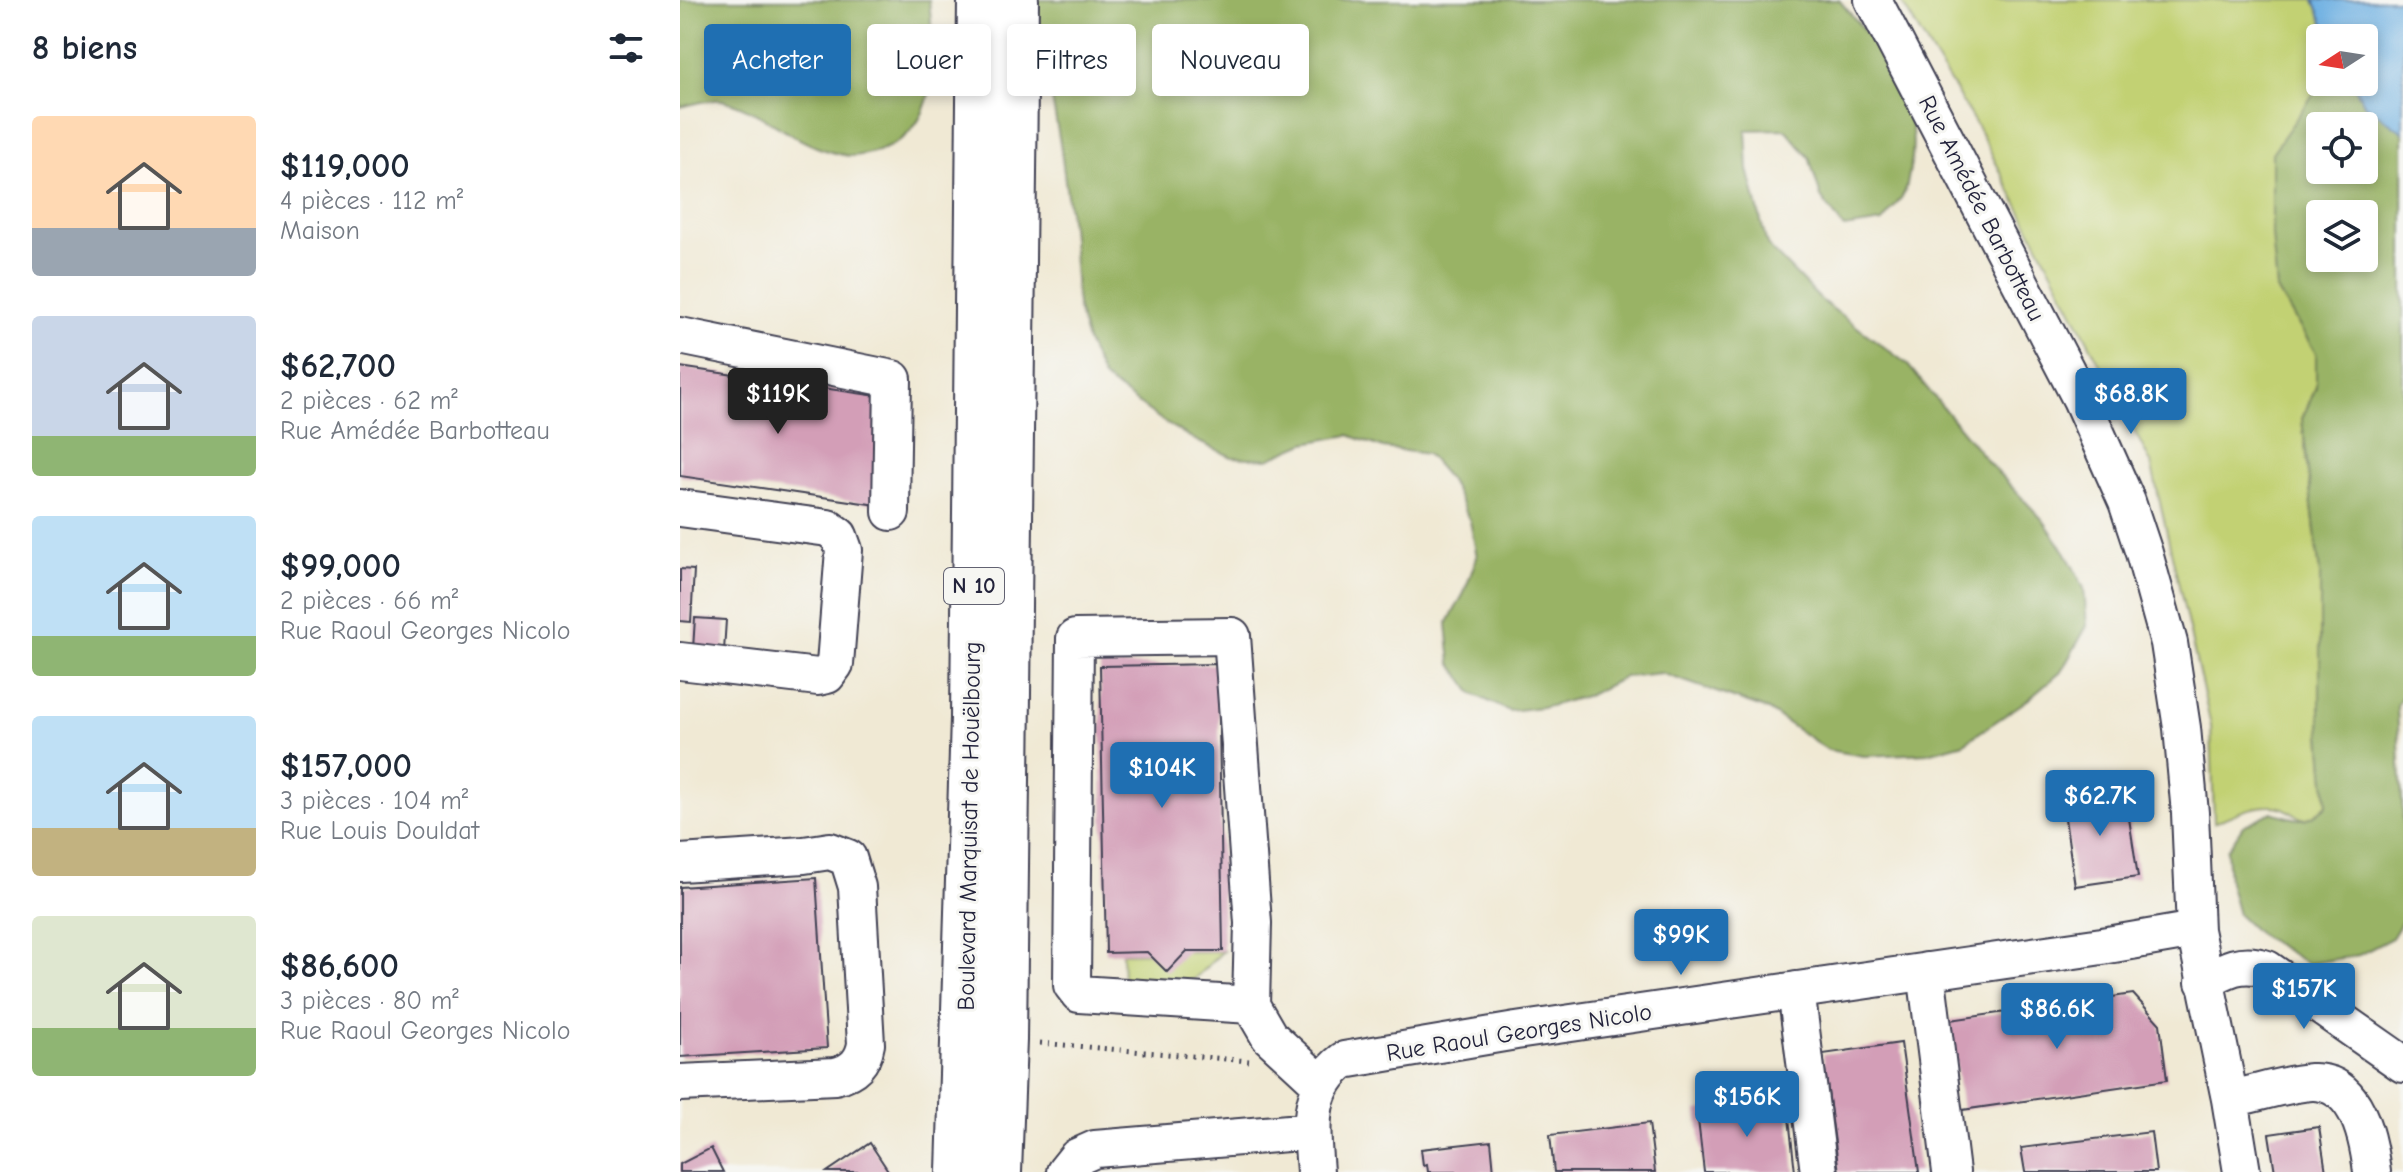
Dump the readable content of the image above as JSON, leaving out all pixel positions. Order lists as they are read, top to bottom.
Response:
{
  "streets": {
    "main road": ["N 10", "Boulevard Marquisat de Houëlbourg"],
    "street": ["Rue Amédée Barbotteau", "Rue Raoul Georges Nicolo"]
  },
  "crossings": [
    ["Rue Amédée Barbotteau", "Rue Raoul Georges Nicolo"]
  ],
  "north": "left",
  "page": {
    "heading": "8 biens",
    "chip": [
      "Acheter",
      "Louer",
      "Filtres",
      "Nouveau"
    ],
    "list": [
      {
        "name": "$119,000",
        "note": "4 pièces · 112 m² · Maison"
      },
      {
        "name": "$62,700",
        "note": "2 pièces · 62 m² · Rue Amédée Barbotteau"
      },
      {
        "name": "$99,000",
        "note": "2 pièces · 66 m² · Rue Raoul Georges Nicolo"
      },
      {
        "name": "$157,000",
        "note": "3 pièces · 104 m² · Rue Louis Douldat"
      },
      {
        "name": "$86,600",
        "note": "3 pièces · 80 m² · Rue Raoul Georges Nicolo"
      }
    ],
    "price": [
      "$119K",
      "$68.8K",
      "$104K",
      "$62.7K",
      "$99K",
      "$157K",
      "$86.6K",
      "$156K"
    ]
  }
}
